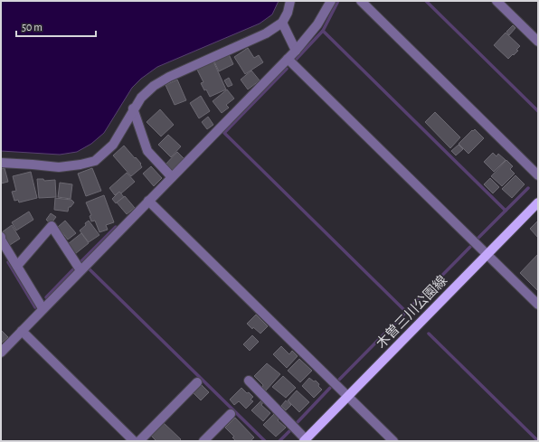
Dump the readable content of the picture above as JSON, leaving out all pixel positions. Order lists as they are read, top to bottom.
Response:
{
  "streets": {
    "main road": ["木曽三川公園線"]
  },
  "scale_bar": "50 m"
}
